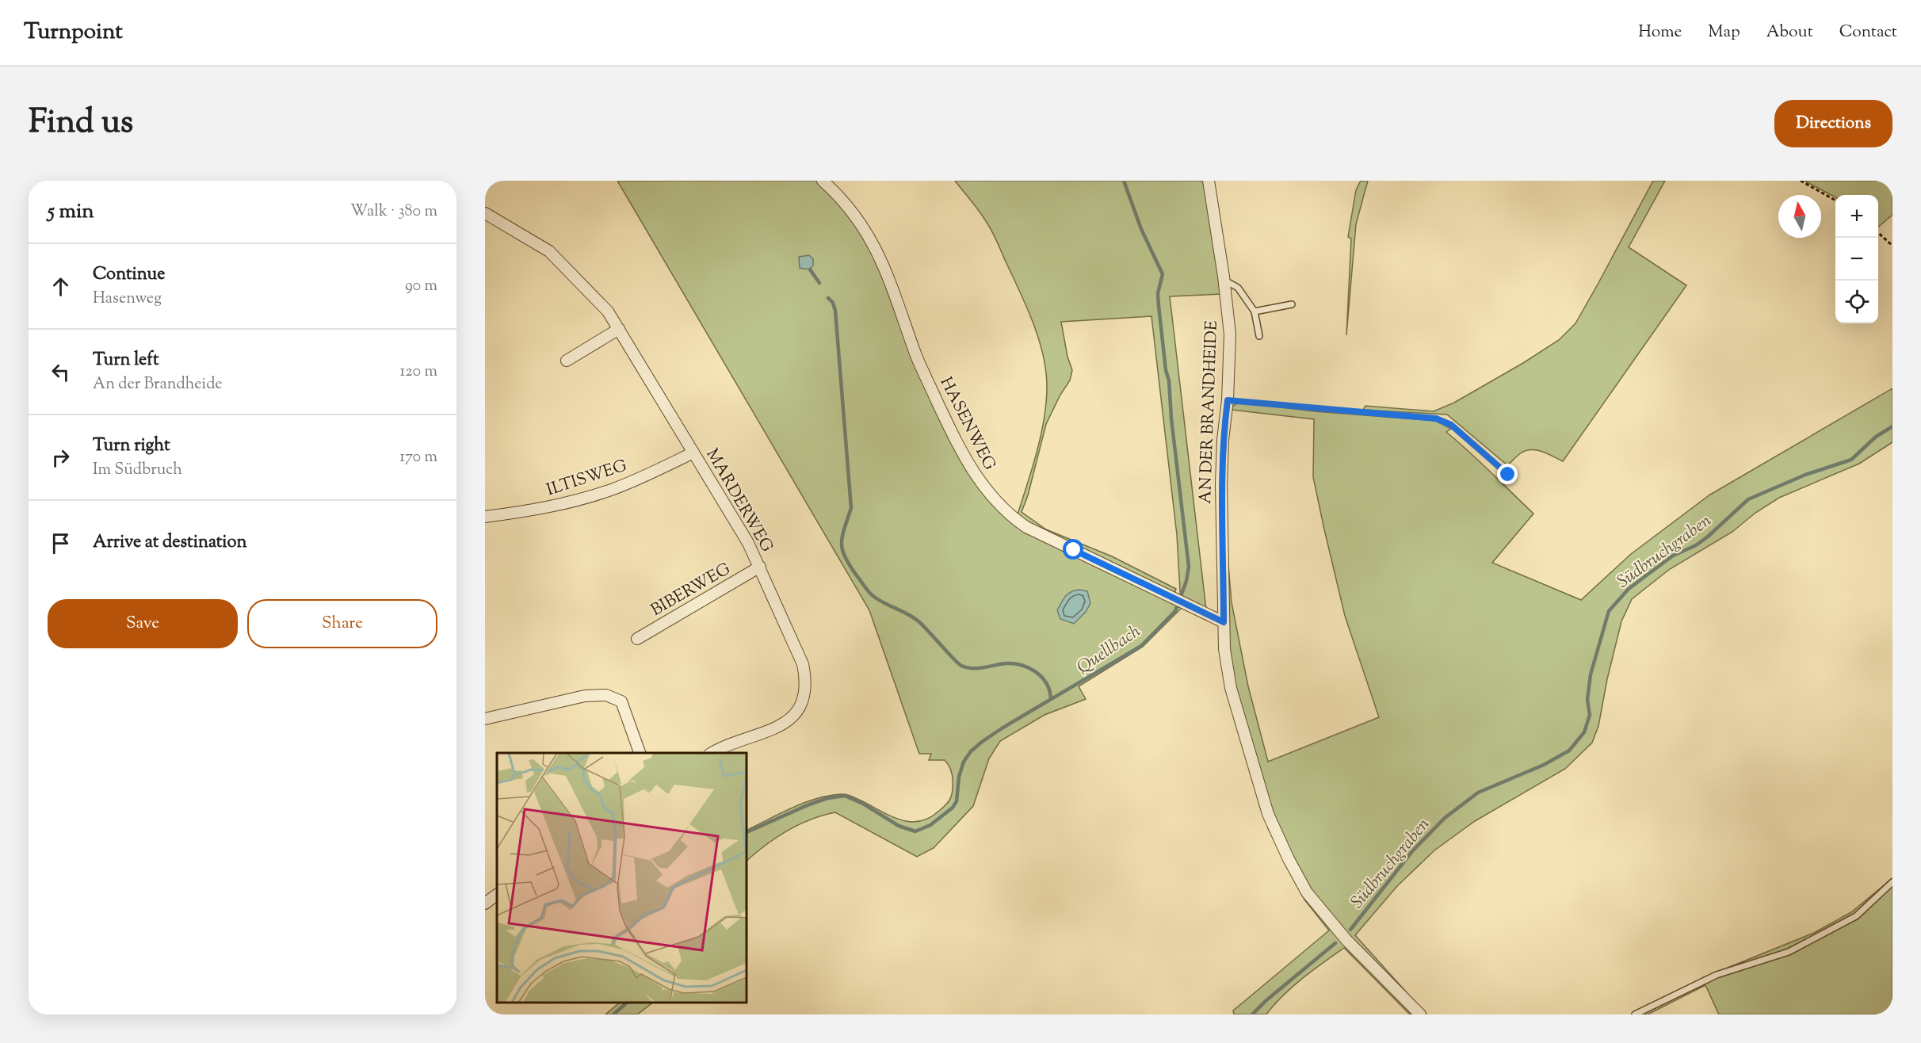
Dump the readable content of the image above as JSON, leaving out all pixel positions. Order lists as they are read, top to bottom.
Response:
{
  "streets": {
    "street": [
      "AN DER BRANDHEIDE",
      "HASENWEG",
      "ILTISWEG",
      "MARDERWEG",
      "BIBERWEG"
    ]
  },
  "crossings": [
    ["AN DER BRANDHEIDE", "HASENWEG"],
    ["ILTISWEG", "MARDERWEG"],
    ["MARDERWEG", "BIBERWEG"]
  ],
  "water": ["Südbruchgraben", "Quellbach"],
  "north": "top",
  "page": {
    "header": "Turnpoint",
    "nav": [
      "Home",
      "Map",
      "About",
      "Contact"
    ],
    "title": "Find us",
    "buttons": [
      "Directions",
      ["Save", "Share"]
    ],
    "heading": ["5 min", "Walk · 380 m"],
    "map_buttons": ["+", "−"],
    "list": [
      ["Continue", "Hasenweg", "90 m"],
      ["Turn left", "An der Brandheide", "120 m"],
      ["Turn right", "Im Südbruch", "170 m"],
      "Arrive at destination"
    ]
  }
}
